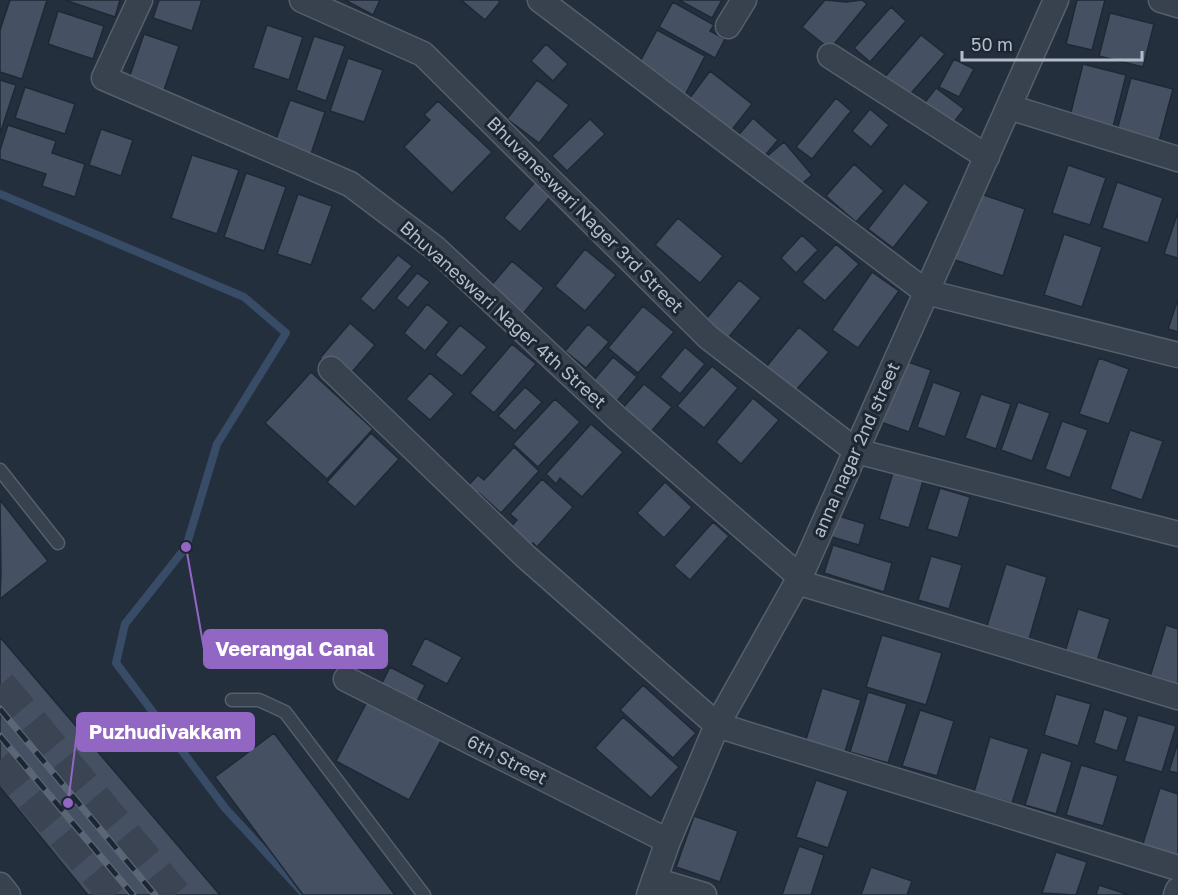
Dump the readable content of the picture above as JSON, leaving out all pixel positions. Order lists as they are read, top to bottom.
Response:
{
  "streets": {
    "street": [
      "Bhuvaneswari Nager 3rd Street",
      "Bhuvaneswari Nager 4th Street",
      "anna nagar 2nd street",
      "6th Street"
    ]
  },
  "crossings": [
    ["Bhuvaneswari Nager 3rd Street", "anna nagar 2nd street"],
    ["Bhuvaneswari Nager 4th Street", "anna nagar 2nd street"],
    ["anna nagar 2nd street", "6th Street"]
  ],
  "places": ["Veerangal Canal", "Puzhudivakkam"],
  "scale_bar": "50 m"
}
